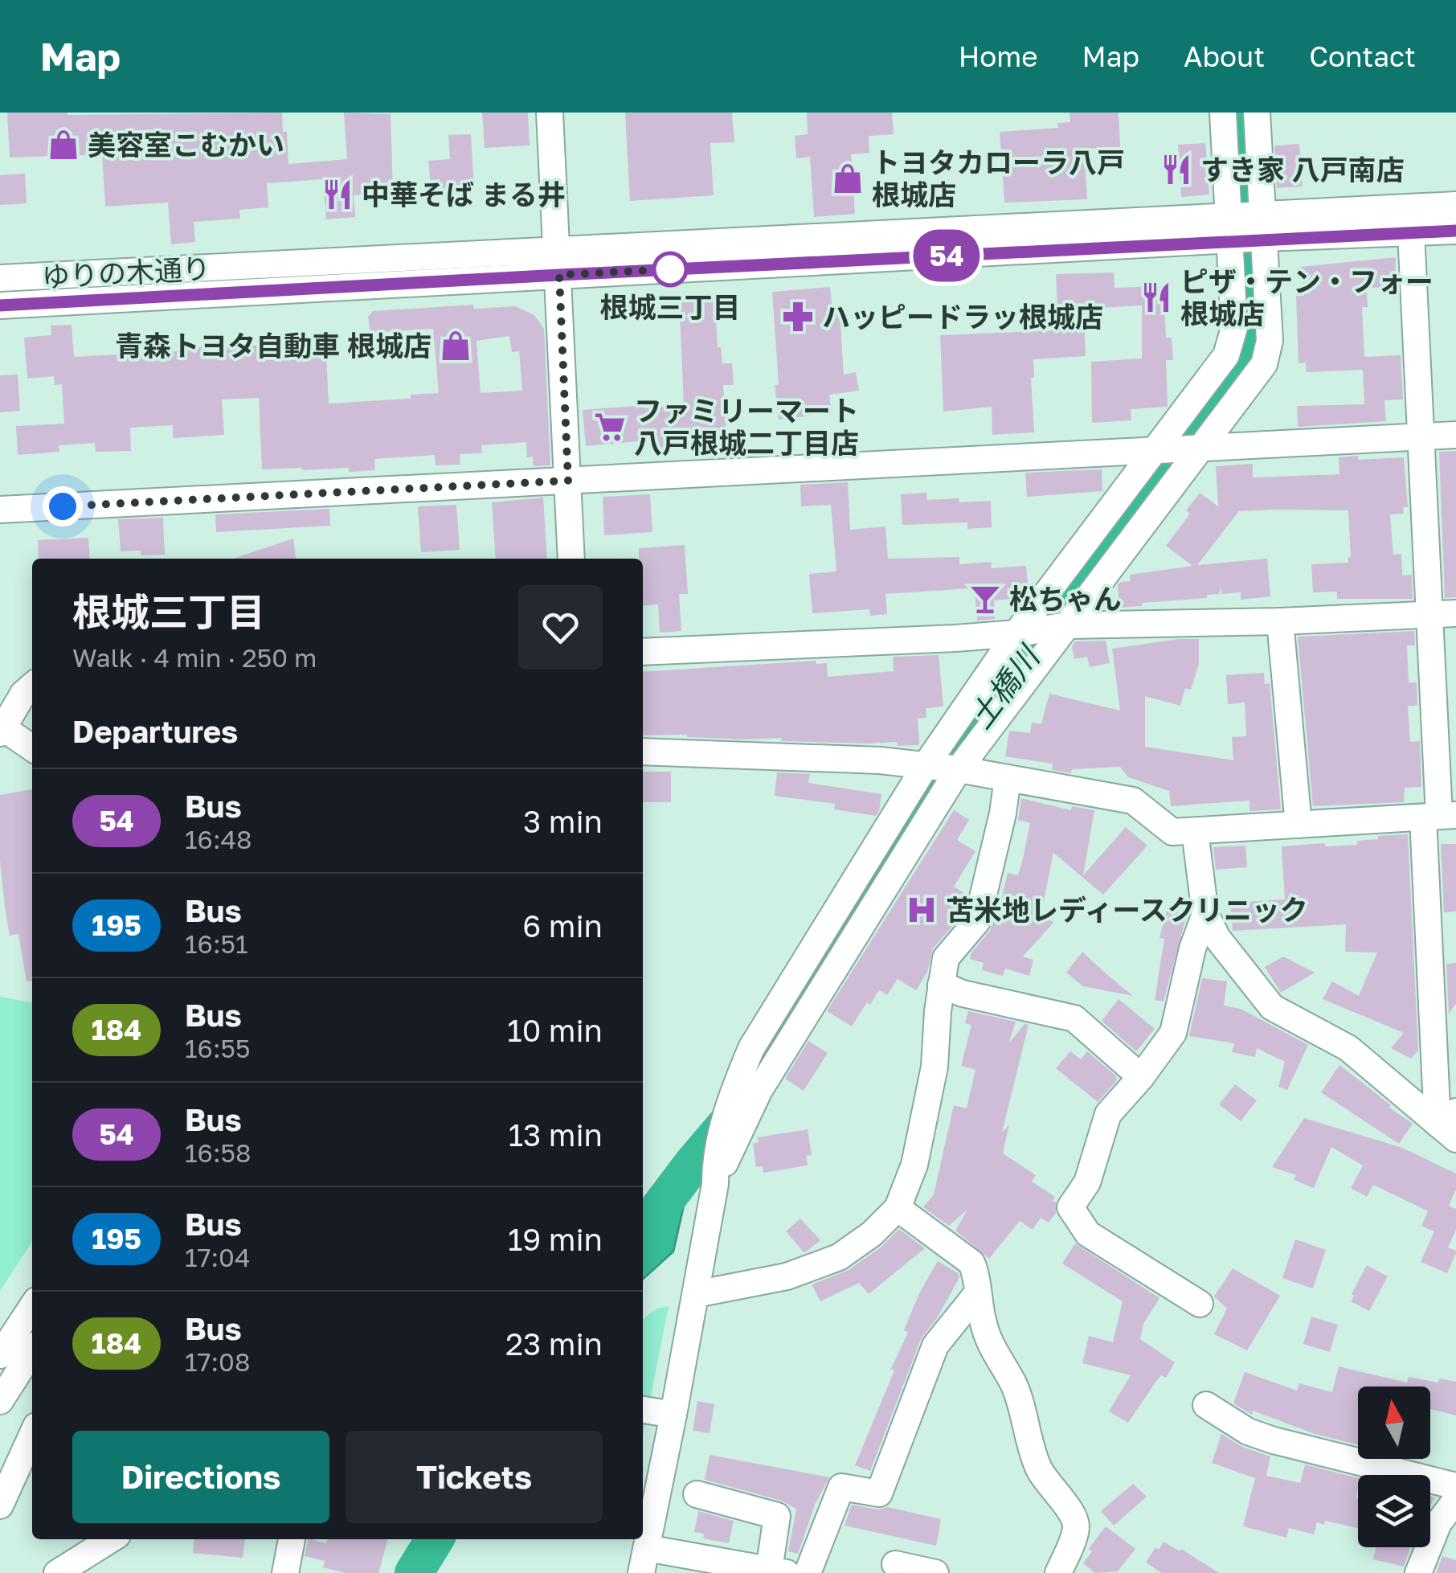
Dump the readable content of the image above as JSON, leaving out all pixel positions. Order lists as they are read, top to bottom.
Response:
{
  "streets": {
    "street": ["ゆりの木通り"]
  },
  "water": ["土橋川"],
  "places": {
    "shop": ["美容室こむかい", "トヨタカローラ八戸 根城店", "青森トヨタ自動車 根城店"],
    "restaurant": ["すき家 八戸南店", "中華そば まる井", "ピザ・テン・フォー 根城店"],
    "other": ["根城三丁目"],
    "pharmacy": ["ハッピードラッ根城店"],
    "supermarket": ["ファミリーマート 八戸根城二丁目店"],
    "bar": ["松ちゃん"],
    "hospital": ["苫米地レディースクリニック"]
  },
  "lines": ["bus line 54"],
  "north": "top",
  "page": {
    "header": "Map",
    "nav": [
      "Home",
      "Map",
      "About",
      "Contact"
    ],
    "on_map": "54",
    "heading": [
      ["根城三丁目", "Walk · 4 min · 250 m"],
      "Departures"
    ],
    "list": [
      {
        "mark": "54",
        "name": "Bus",
        "note": "16:48",
        "value": "3 min"
      },
      {
        "mark": "195",
        "name": "Bus",
        "note": "16:51",
        "value": "6 min"
      },
      {
        "mark": "184",
        "name": "Bus",
        "note": "16:55",
        "value": "10 min"
      },
      {
        "mark": "54",
        "name": "Bus",
        "note": "16:58",
        "value": "13 min"
      },
      {
        "mark": "195",
        "name": "Bus",
        "note": "17:04",
        "value": "19 min"
      },
      {
        "mark": "184",
        "name": "Bus",
        "note": "17:08",
        "value": "23 min"
      }
    ],
    "buttons": ["Directions", "Tickets"]
  }
}
